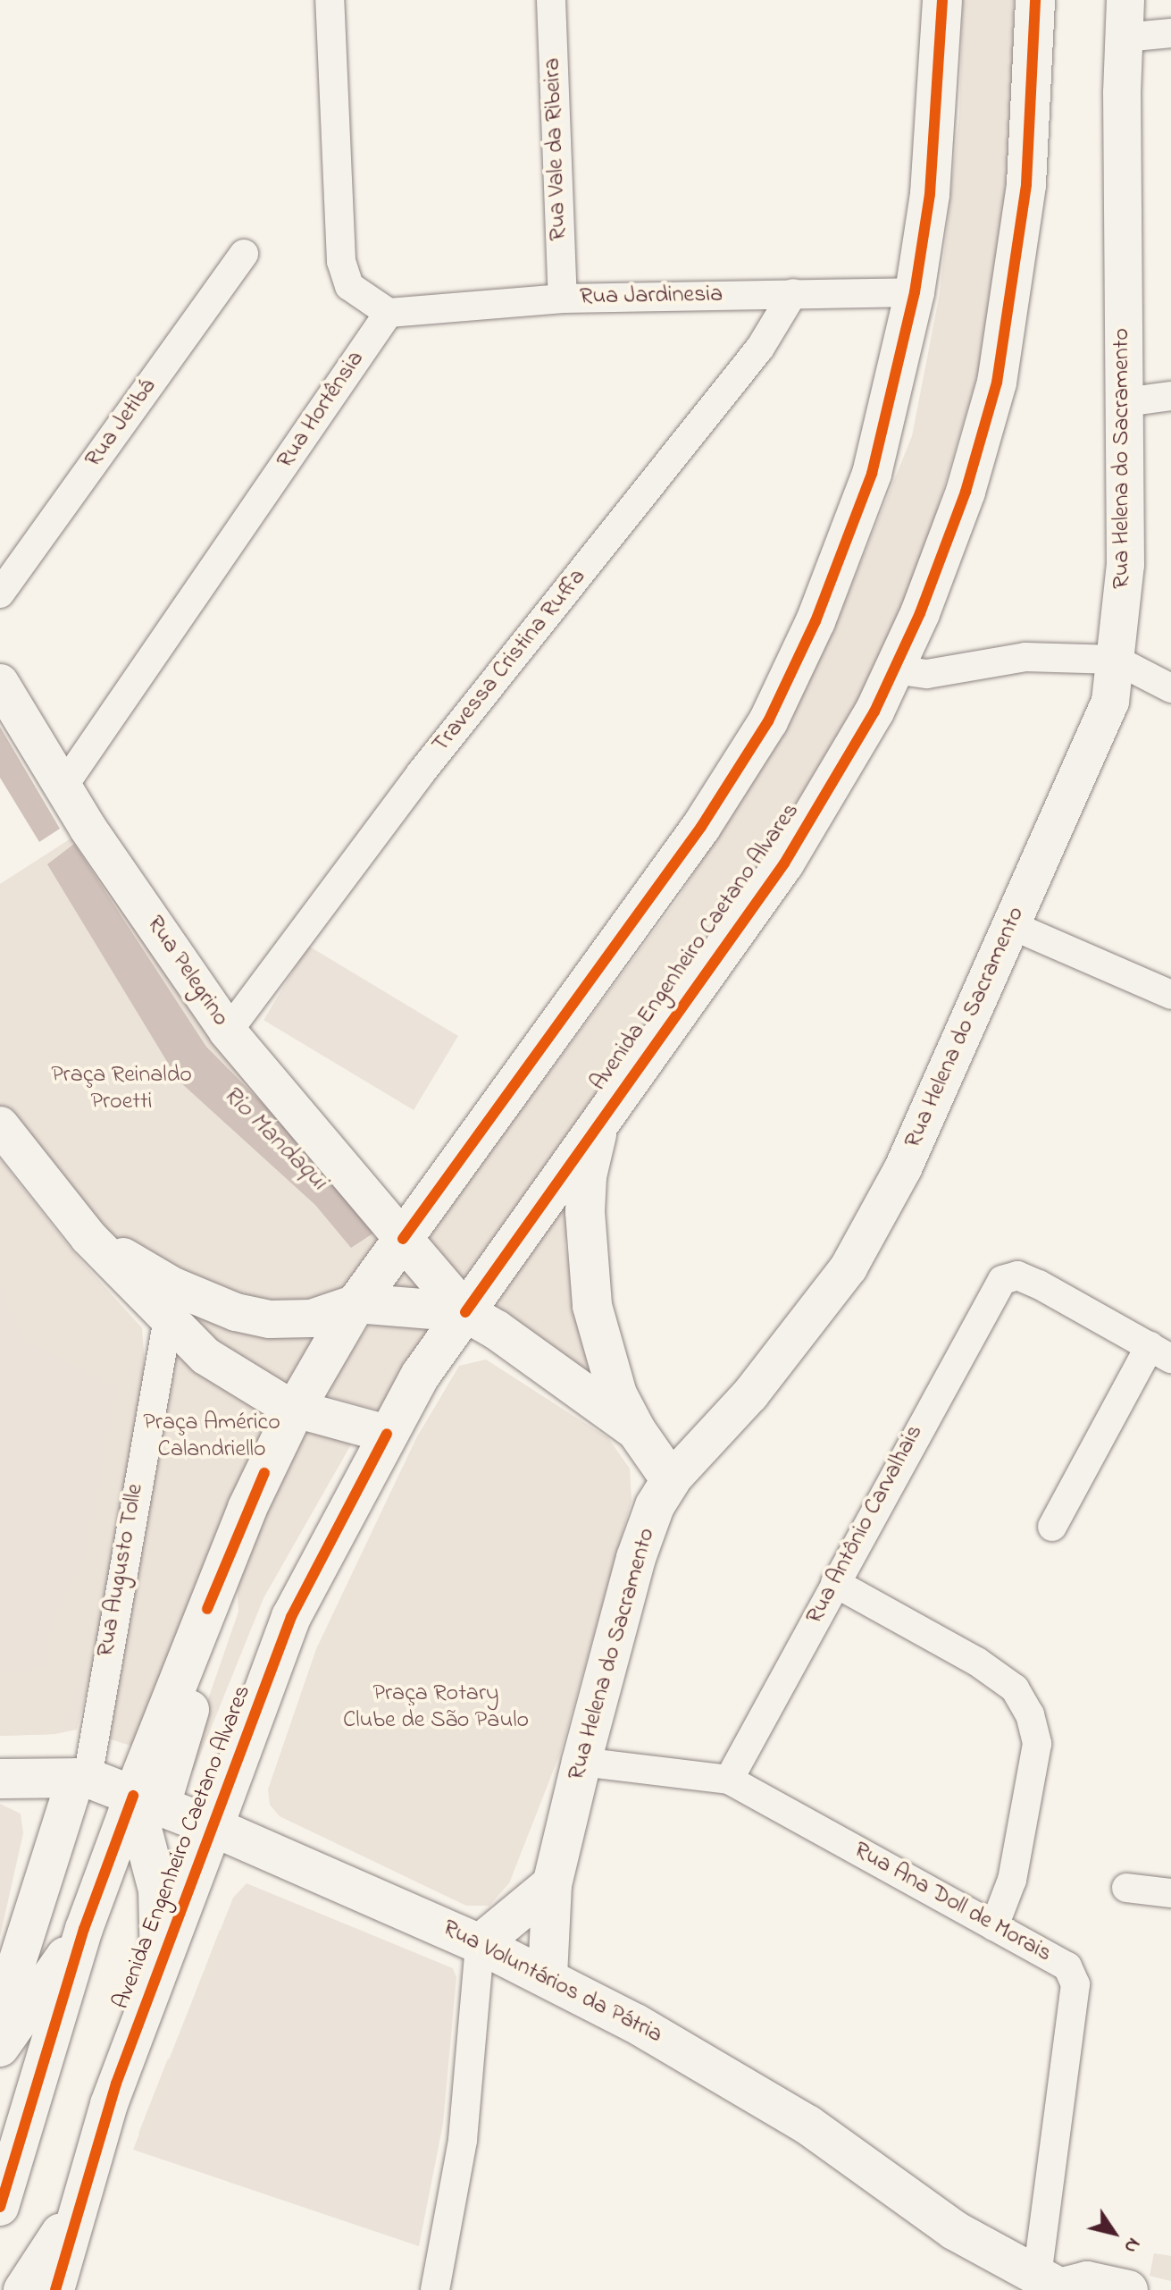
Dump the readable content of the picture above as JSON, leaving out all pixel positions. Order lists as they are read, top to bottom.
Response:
{
  "streets": {
    "main road": ["Rua Helena do Sacramento", "Avenida Engenheiro Caetano Alvares", "Rua Voluntários da Pátria"],
    "street": [
      "Rua Vale da Ribeira",
      "Rua Jardinesia",
      "Rua Hortênsia",
      "Rua Jetibá",
      "Travessa Cristina Ruffa",
      "Rua Pelegrino",
      "Rua Antônio Carvalhais",
      "Rua Augusto Tolle",
      "Rua Ana Doll de Morais"
    ]
  },
  "crossings": [
    ["Rua Vale da Ribeira", "Rua Jardinesia"],
    ["Rua Jardinesia", "Rua Hortênsia"],
    ["Rua Jardinesia", "Travessa Cristina Ruffa"],
    ["Rua Hortênsia", "Rua Pelegrino"],
    ["Rua Helena do Sacramento", "Rua Ana Doll de Morais"],
    ["Rua Helena do Sacramento", "Rua Voluntários da Pátria"],
    ["Travessa Cristina Ruffa", "Rua Pelegrino"],
    ["Avenida Engenheiro Caetano Alvares", "Rua Voluntários da Pátria"],
    ["Rua Antônio Carvalhais", "Rua Ana Doll de Morais"],
    ["Rua Augusto Tolle", "Rua Voluntários da Pátria"],
    ["Rua Ana Doll de Morais", "Rua Voluntários da Pátria"]
  ],
  "water": ["Rio Mandaqui"],
  "parks": ["Praça Reinaldo Proetti", "Praça Américo Calandriello", "Praça Rotary Clube de São Paulo"],
  "north": "bottom right"
}
